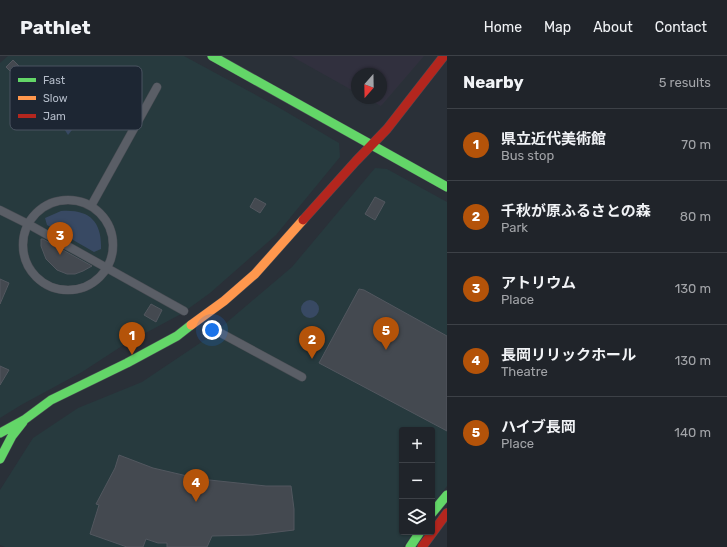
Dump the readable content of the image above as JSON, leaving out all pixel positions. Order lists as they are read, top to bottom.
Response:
{
  "legend": ["Fast", "Slow", "Jam"],
  "north": "bottom",
  "page": {
    "header": "Pathlet",
    "nav": [
      "Home",
      "Map",
      "About",
      "Contact"
    ],
    "heading": ["Nearby", "5 results"],
    "list": [
      {
        "mark": "1",
        "name": "県立近代美術館",
        "note": "Bus stop",
        "value": "70 m"
      },
      {
        "mark": "2",
        "name": "千秋が原ふるさとの森",
        "note": "Park",
        "value": "80 m"
      },
      {
        "mark": "3",
        "name": "アトリウム",
        "note": "Place",
        "value": "130 m"
      },
      {
        "mark": "4",
        "name": "長岡リリックホール",
        "note": "Theatre",
        "value": "130 m"
      },
      {
        "mark": "5",
        "name": "ハイブ長岡",
        "note": "Place",
        "value": "140 m"
      }
    ],
    "pins": [
      "3",
      "5",
      "1",
      "2",
      "4"
    ],
    "map_buttons": ["+", "−"]
  }
}
